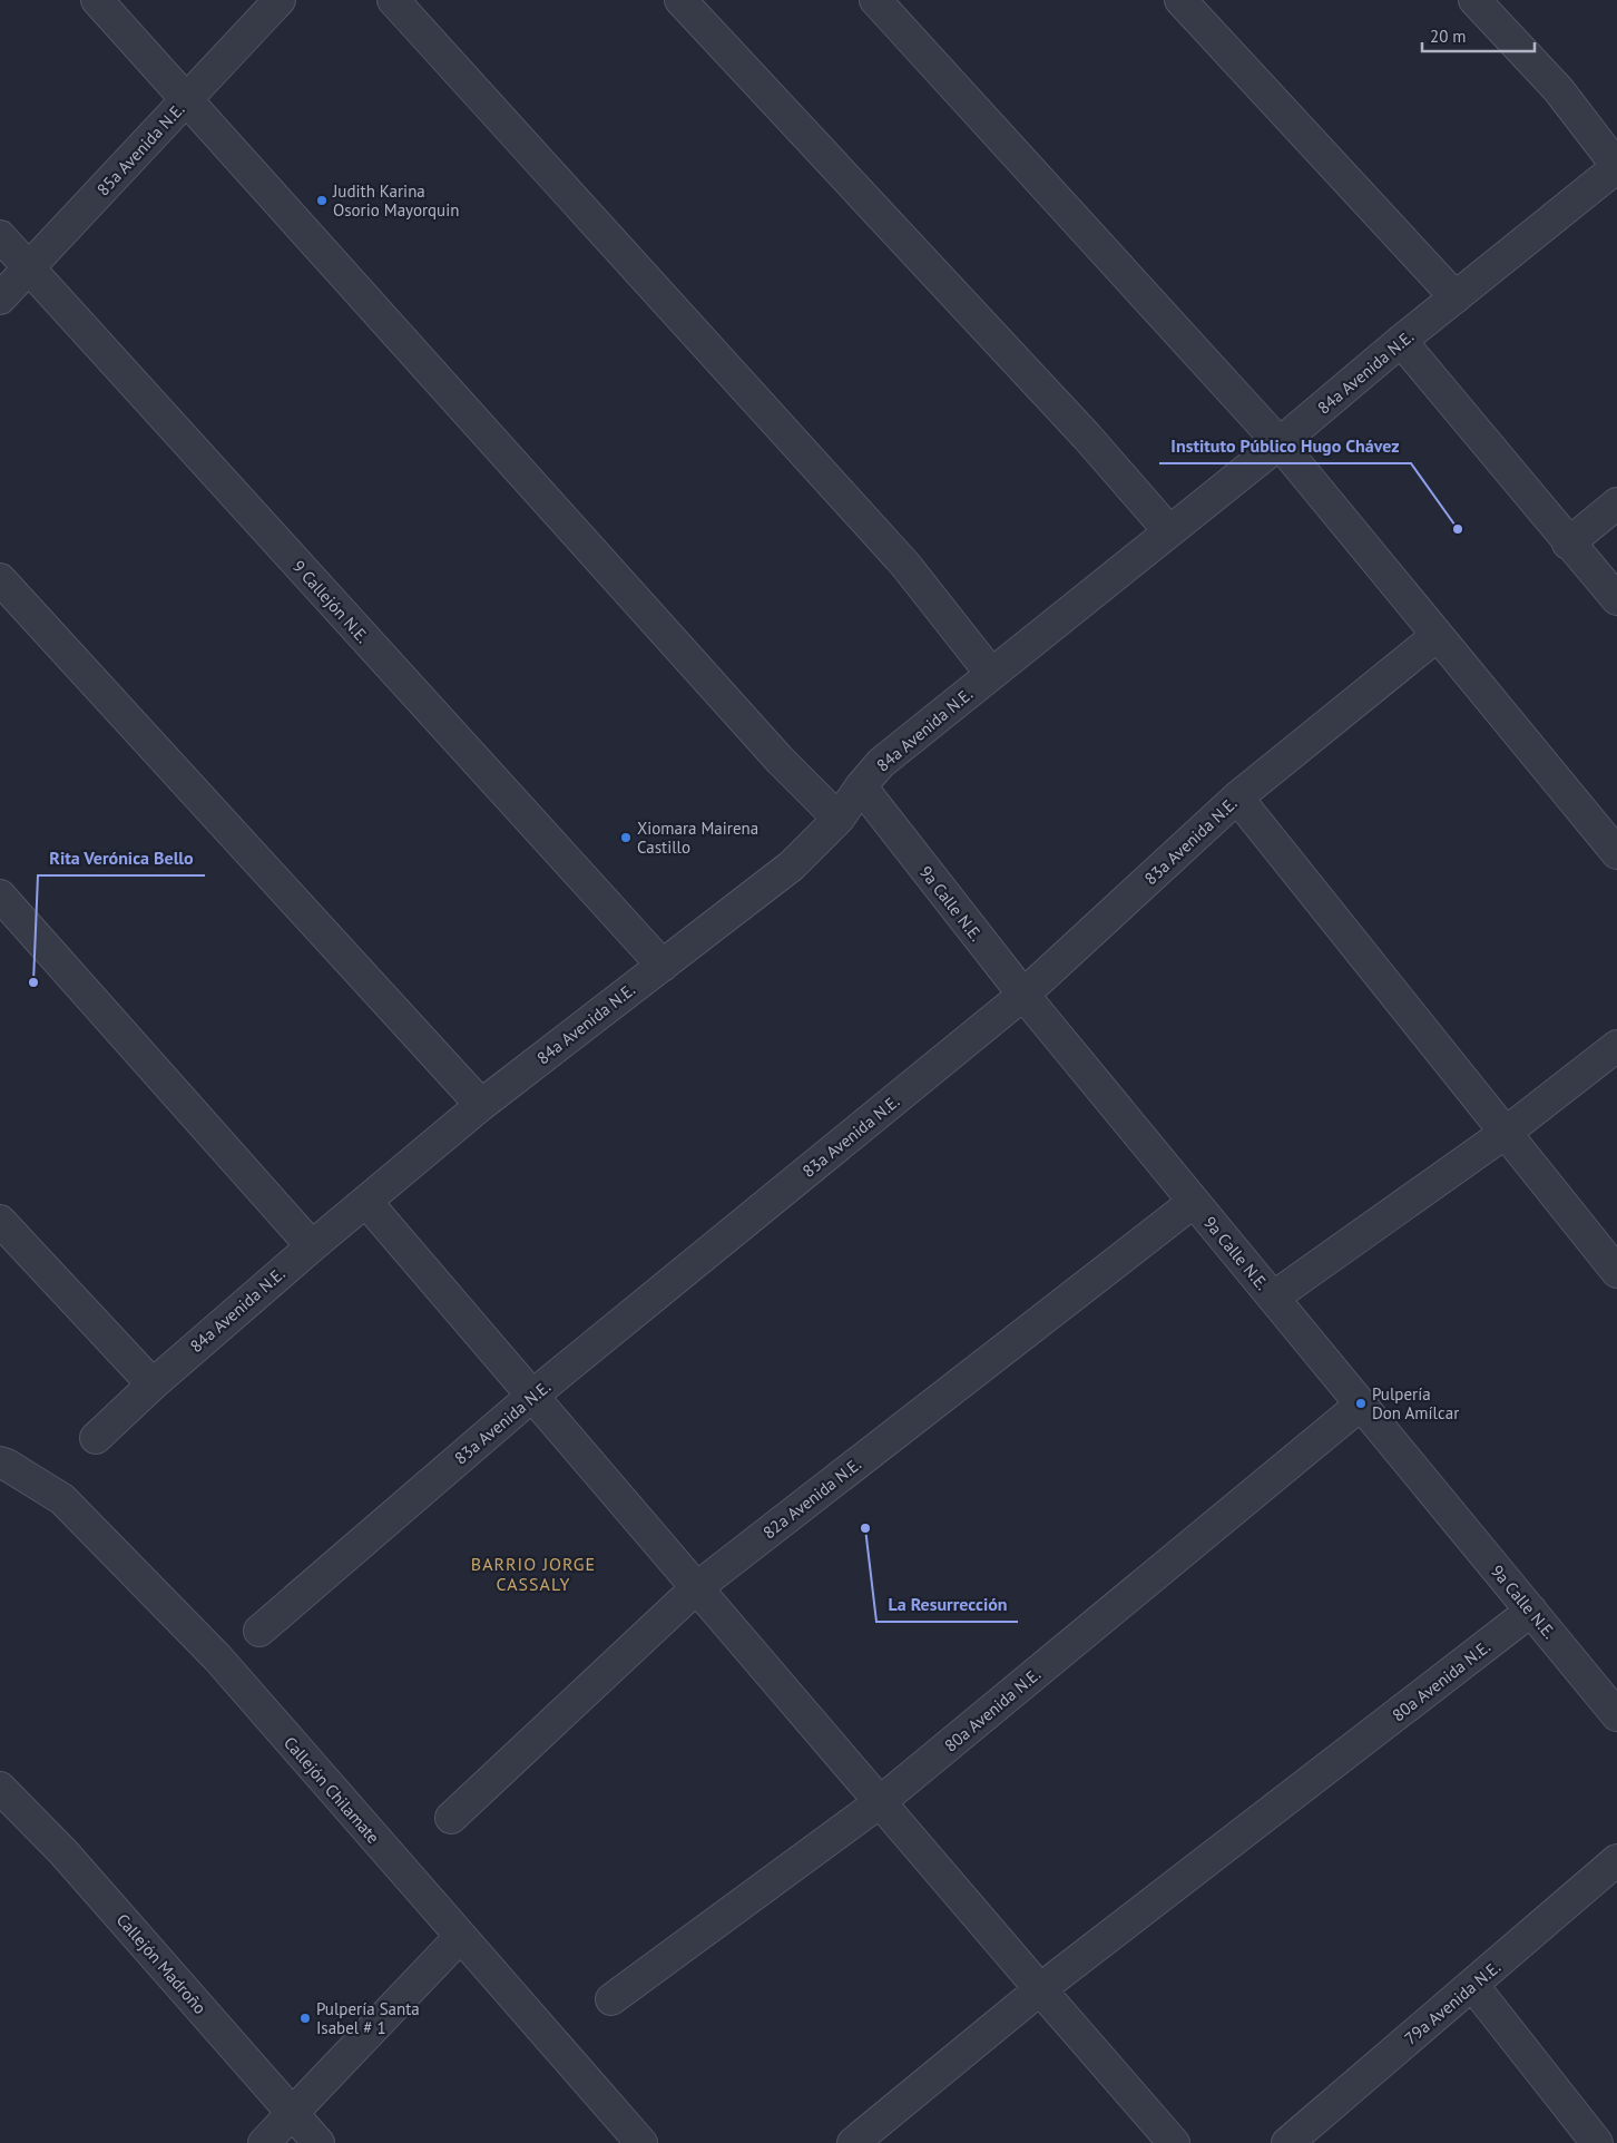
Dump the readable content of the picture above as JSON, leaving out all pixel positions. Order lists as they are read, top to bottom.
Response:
{
  "streets": {
    "street": [
      "85a Avenida N.E.",
      "84a Avenida N.E.",
      "9 Callejón N.E.",
      "83a Avenida N.E.",
      "9a Calle N.E.",
      "82a Avenida N.E.",
      "80a Avenida N.E.",
      "Callejón Chilamate",
      "Callejón Madroño",
      "79a Avenida N.E."
    ]
  },
  "crossings": [
    ["85a Avenida N.E.", "9 Callejón N.E."],
    ["84a Avenida N.E.", "9 Callejón N.E."],
    ["84a Avenida N.E.", "9a Calle N.E."],
    ["83a Avenida N.E.", "9a Calle N.E."],
    ["9a Calle N.E.", "82a Avenida N.E."],
    ["9a Calle N.E.", "80a Avenida N.E."]
  ],
  "districts": ["BARRIO JORGE CASSALY"],
  "places": [
    "Judith Karina Osorio Mayorquin",
    "Instituto Público Hugo Chávez",
    "Xiomara Mairena Castillo",
    "Rita Verónica Bello",
    "Pulpería Don Amílcar",
    "La Resurrección",
    "Pulpería Santa Isabel # 1"
  ],
  "scale_bar": "20 m"
}
